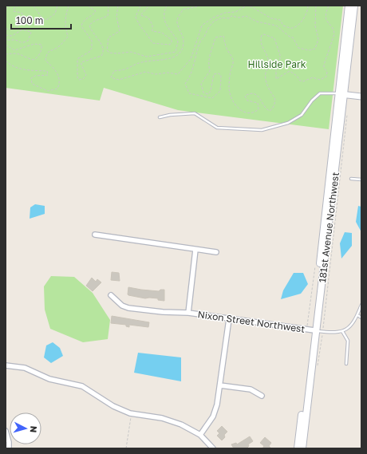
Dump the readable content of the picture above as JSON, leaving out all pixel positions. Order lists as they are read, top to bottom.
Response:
{
  "streets": {
    "main road": ["181st Avenue Northwest"],
    "street": ["Nixon Street Northwest"]
  },
  "crossings": [
    ["181st Avenue Northwest", "Nixon Street Northwest"]
  ],
  "parks": ["Hillside Park"],
  "scale_bar": "100 m",
  "north": "right"
}
